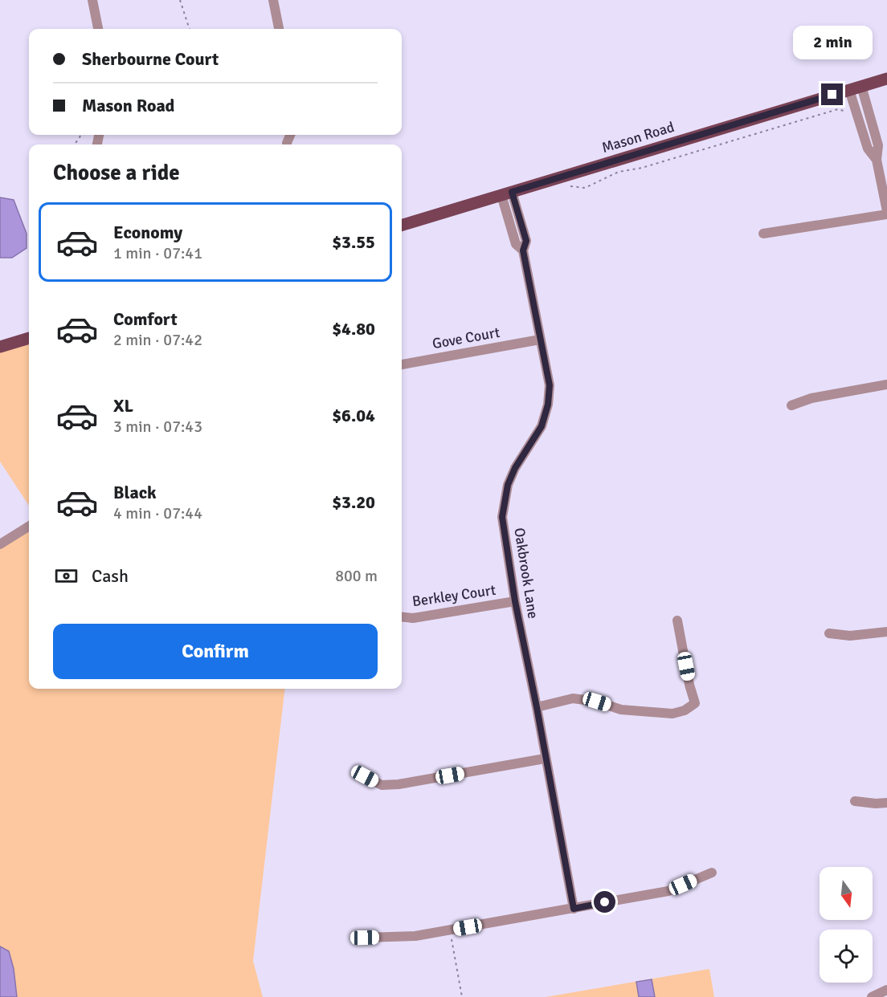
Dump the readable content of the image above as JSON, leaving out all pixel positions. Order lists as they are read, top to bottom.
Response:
{
  "streets": {
    "main road": ["Mason Road"],
    "street": ["Gove Court", "Oakbrook Lane", "Berkley Court"]
  },
  "crossings": [
    ["Mason Road", "Oakbrook Lane"],
    ["Gove Court", "Oakbrook Lane"],
    ["Oakbrook Lane", "Berkley Court"]
  ],
  "north": "bottom",
  "page": {
    "bubble": "2 min",
    "banner": ["Sherbourne Court", "Mason Road"],
    "heading": "Choose a ride",
    "list": [
      {
        "name": "Economy",
        "note": "1 min · 07:41",
        "value": "$3.55"
      },
      {
        "name": "Comfort",
        "note": "2 min · 07:42",
        "value": "$4.80"
      },
      {
        "name": "XL",
        "note": "3 min · 07:43",
        "value": "$6.04"
      },
      {
        "name": "Black",
        "note": "4 min · 07:44",
        "value": "$3.20"
      }
    ],
    "pay": ["Cash", "800 m"],
    "buttons": "Confirm"
  }
}
